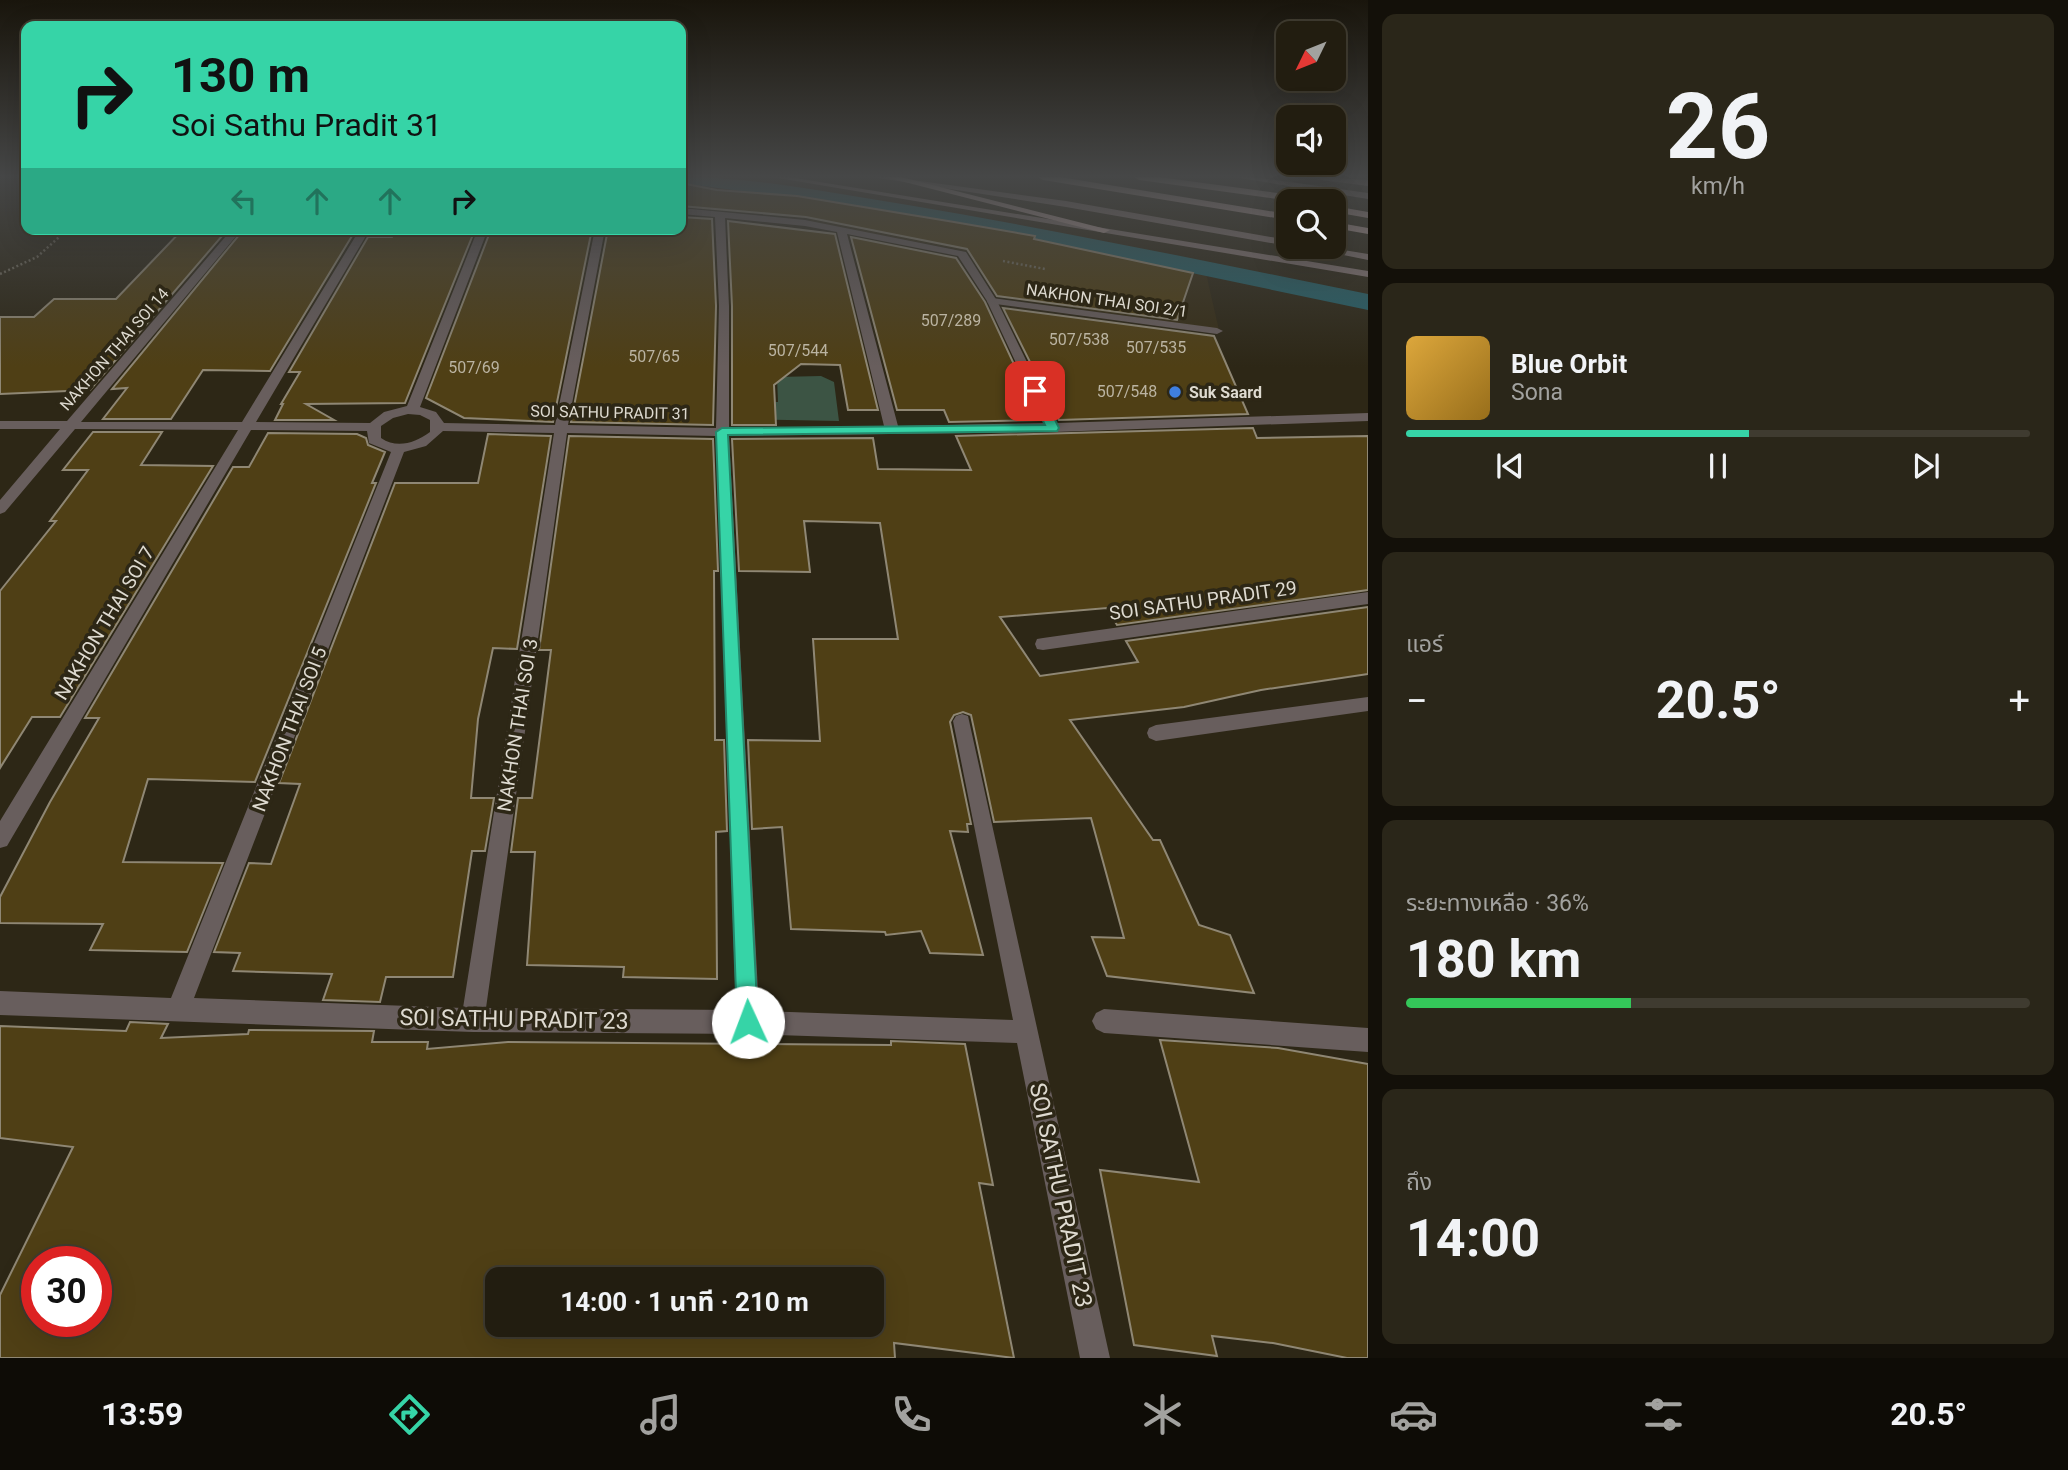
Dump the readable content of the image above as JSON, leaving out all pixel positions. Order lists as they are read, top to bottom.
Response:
{
  "streets": {
    "street": [
      "NAKHON THAI SOI 2/1",
      "NAKHON THAI SOI 14",
      "SOI SATHU PRADIT 31",
      "SOI SATHU PRADIT 29",
      "NAKHON THAI SOI 7",
      "NAKHON THAI SOI 3",
      "NAKHON THAI SOI 5",
      "SOI SATHU PRADIT 23"
    ]
  },
  "crossings": [
    ["SOI SATHU PRADIT 31", "NAKHON THAI SOI 3"],
    ["NAKHON THAI SOI 3", "SOI SATHU PRADIT 23"],
    ["NAKHON THAI SOI 5", "SOI SATHU PRADIT 23"]
  ],
  "places": ["Suk Saard"],
  "house_numbers": [
    "507/289",
    "507/538",
    "507/535",
    "507/544",
    "507/65",
    "507/69",
    "507/548"
  ],
  "north": "bottom left",
  "page": {
    "tile": [
      ["26", "km/h"],
      "แอร์",
      ["ระยะทางเหลือ · 36%", "180 km"],
      ["ถึง", "14:00"]
    ],
    "turn": ["130 m", "Soi Sathu Pradit 31"],
    "song": ["Blue Orbit", "Sona"],
    "heat": ["−", "20.5°", "+"],
    "limit": "30",
    "trip": "14:00 · 1 นาที · 210 m",
    "tabs": ["13:59", "20.5°"]
  }
}
